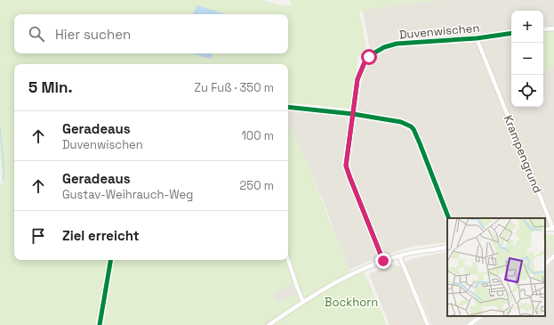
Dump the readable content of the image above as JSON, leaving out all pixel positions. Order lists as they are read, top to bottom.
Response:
{
  "streets": {
    "street": ["Duvenwischen", "Krampengrund"]
  },
  "crossings": [
    ["Duvenwischen", "Krampengrund"]
  ],
  "parks": ["Bockhorn"],
  "page": {
    "map_buttons": ["+", "−"],
    "search": "Hier suchen",
    "heading": ["5 Min.", "Zu Fuß · 350 m"],
    "list": [
      ["Geradeaus", "Duvenwischen", "100 m"],
      ["Geradeaus", "Gustav-Weihrauch-Weg", "250 m"],
      "Ziel erreicht"
    ]
  }
}
